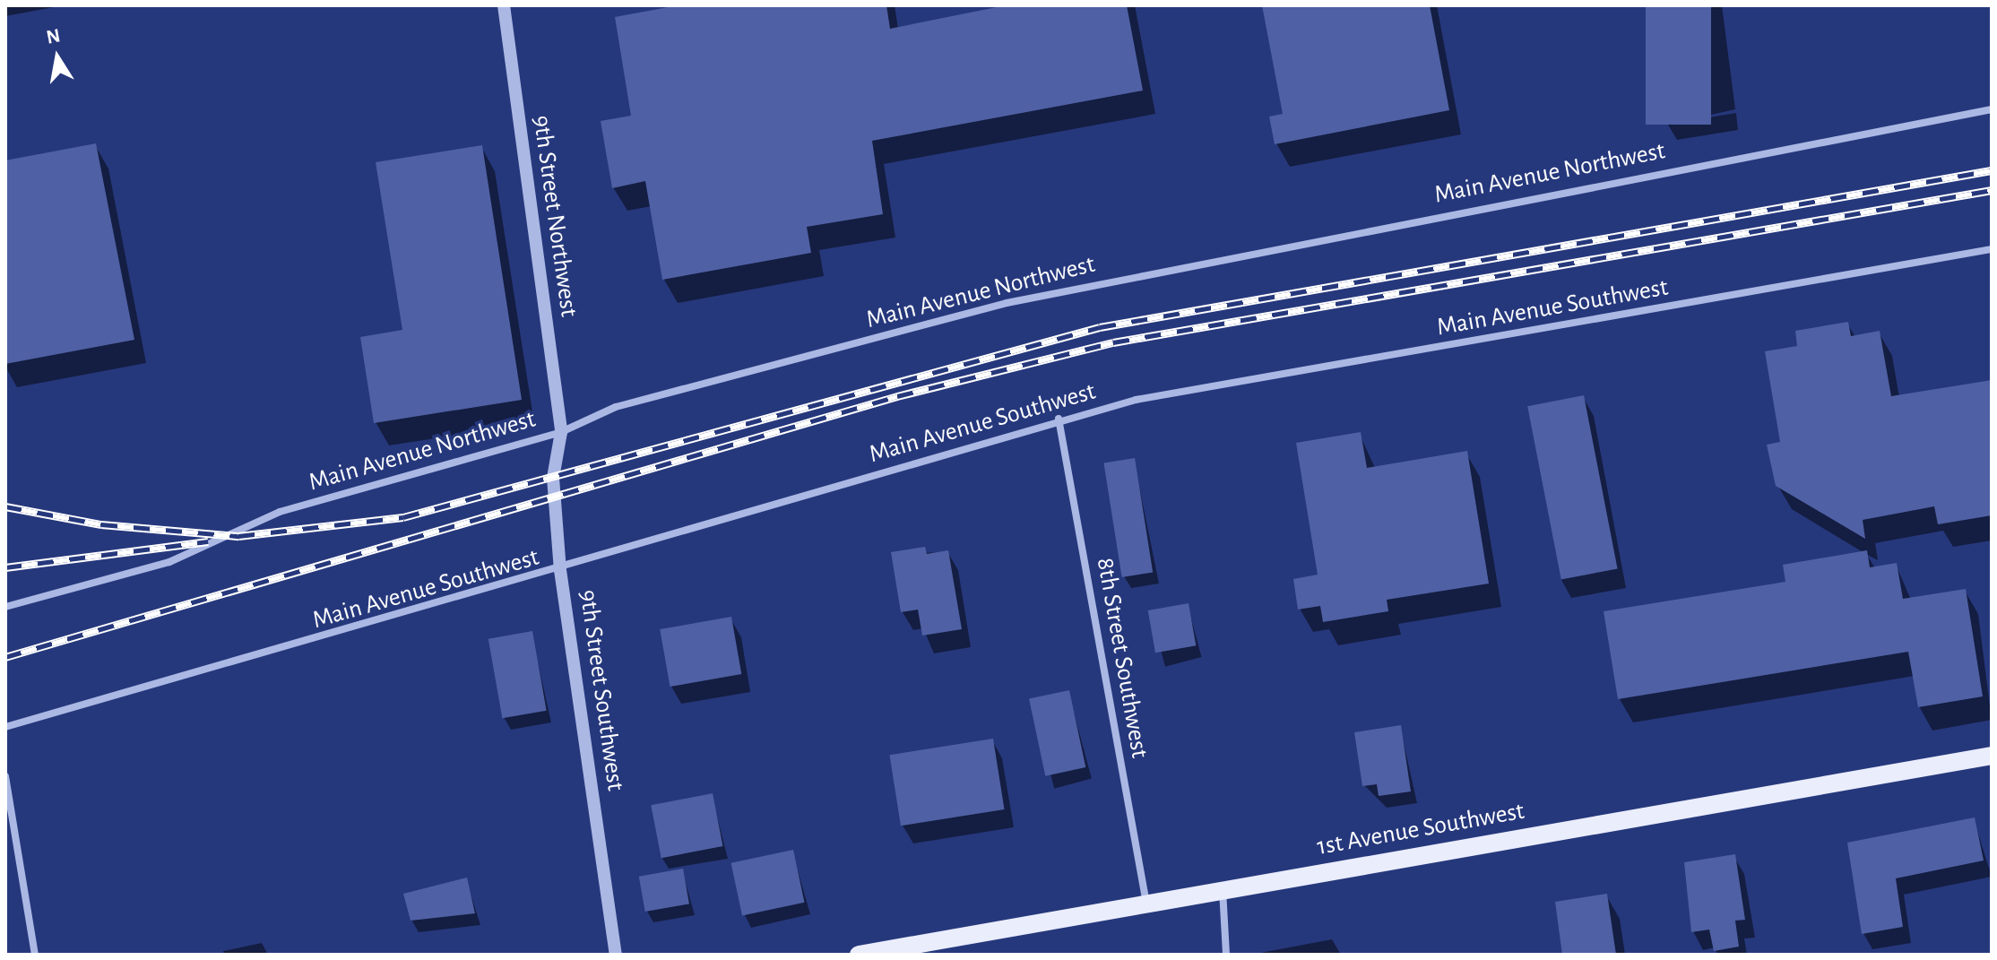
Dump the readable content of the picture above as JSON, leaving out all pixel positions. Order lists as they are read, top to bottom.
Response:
{
  "streets": {
    "main road": ["1st Avenue Southwest"],
    "street": [
      "Main Avenue Northwest",
      "9th Street Northwest",
      "Main Avenue Southwest",
      "8th Street Southwest",
      "9th Street Southwest"
    ]
  },
  "crossings": [
    ["Main Avenue Northwest", "9th Street Northwest"],
    ["Main Avenue Northwest", "9th Street Southwest"],
    ["9th Street Northwest", "9th Street Southwest"],
    ["Main Avenue Southwest", "8th Street Southwest"],
    ["Main Avenue Southwest", "9th Street Southwest"],
    ["8th Street Southwest", "1st Avenue Southwest"]
  ],
  "north": "top"
}
